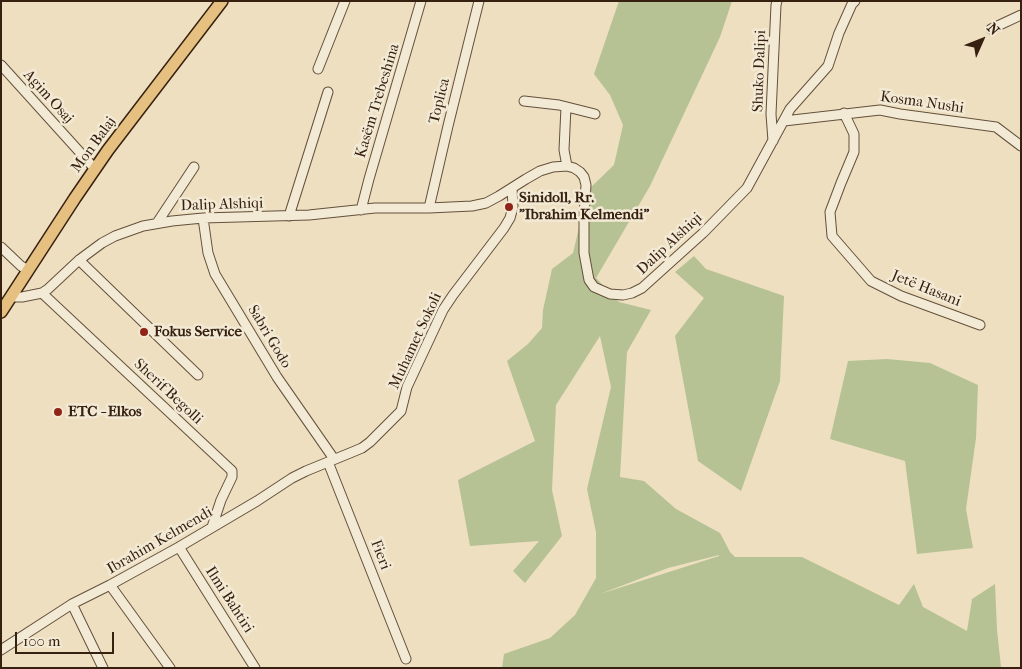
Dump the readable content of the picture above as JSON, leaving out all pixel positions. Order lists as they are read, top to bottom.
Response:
{
  "streets": {
    "main road": ["Mon Balaj"],
    "street": [
      "Shuko Dalipi",
      "Agim Osaj",
      "Kasëm Trebeshina",
      "Toplica",
      "Kosma Nushi",
      "Dalip Alshiqi",
      "Jetë Hasani",
      "Sabri Godo",
      "Muhamet Sokoli",
      "Sherif Begolli",
      "Ibrahim Kelmendi",
      "Fieri",
      "Ilmi Bahtiri"
    ]
  },
  "crossings": [
    ["Shuko Dalipi", "Dalip Alshiqi"],
    ["Agim Osaj", "Mon Balaj"],
    ["Kasëm Trebeshina", "Dalip Alshiqi"],
    ["Toplica", "Dalip Alshiqi"],
    ["Kosma Nushi", "Dalip Alshiqi"],
    ["Kosma Nushi", "Jetë Hasani"],
    ["Dalip Alshiqi", "Sabri Godo"],
    ["Dalip Alshiqi", "Muhamet Sokoli"],
    ["Dalip Alshiqi", "Sherif Begolli"],
    ["Sabri Godo", "Muhamet Sokoli"],
    ["Sabri Godo", "Ibrahim Kelmendi"],
    ["Sabri Godo", "Fieri"],
    ["Muhamet Sokoli", "Ibrahim Kelmendi"],
    ["Muhamet Sokoli", "Fieri"],
    ["Sherif Begolli", "Ibrahim Kelmendi"],
    ["Ibrahim Kelmendi", "Fieri"],
    ["Ibrahim Kelmendi", "Ilmi Bahtiri"]
  ],
  "places": ["Sinidoll, Rr. \"Ibrahim Kelmendi\"", "Fokus Service", "ETC - Elkos"],
  "scale_bar": "100 m",
  "north": "top right"
}
